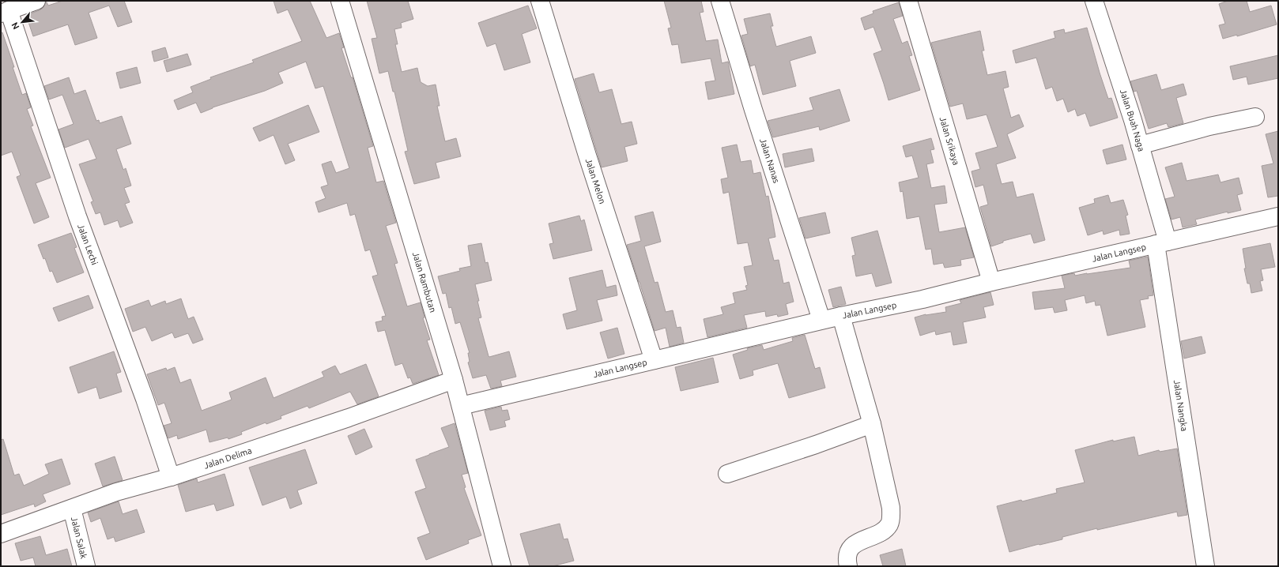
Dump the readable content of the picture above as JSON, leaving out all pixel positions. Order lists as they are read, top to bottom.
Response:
{
  "streets": {
    "street": [
      "Jalan Buah Naga",
      "Jalan Srikaya",
      "Jalan Nanas",
      "Jalan Melon",
      "Jalan Lechi",
      "Jalan Langsep",
      "Jalan Rambutan",
      "Jalan Nangka",
      "Jalan Delima",
      "Jalan Salak"
    ]
  },
  "crossings": [
    ["Jalan Buah Naga", "Jalan Langsep"],
    ["Jalan Buah Naga", "Jalan Nangka"],
    ["Jalan Srikaya", "Jalan Langsep"],
    ["Jalan Nanas", "Jalan Langsep"],
    ["Jalan Melon", "Jalan Langsep"],
    ["Jalan Lechi", "Jalan Delima"],
    ["Jalan Langsep", "Jalan Rambutan"],
    ["Jalan Langsep", "Jalan Nangka"],
    ["Jalan Rambutan", "Jalan Delima"],
    ["Jalan Delima", "Jalan Salak"]
  ],
  "north": "bottom left"
}
